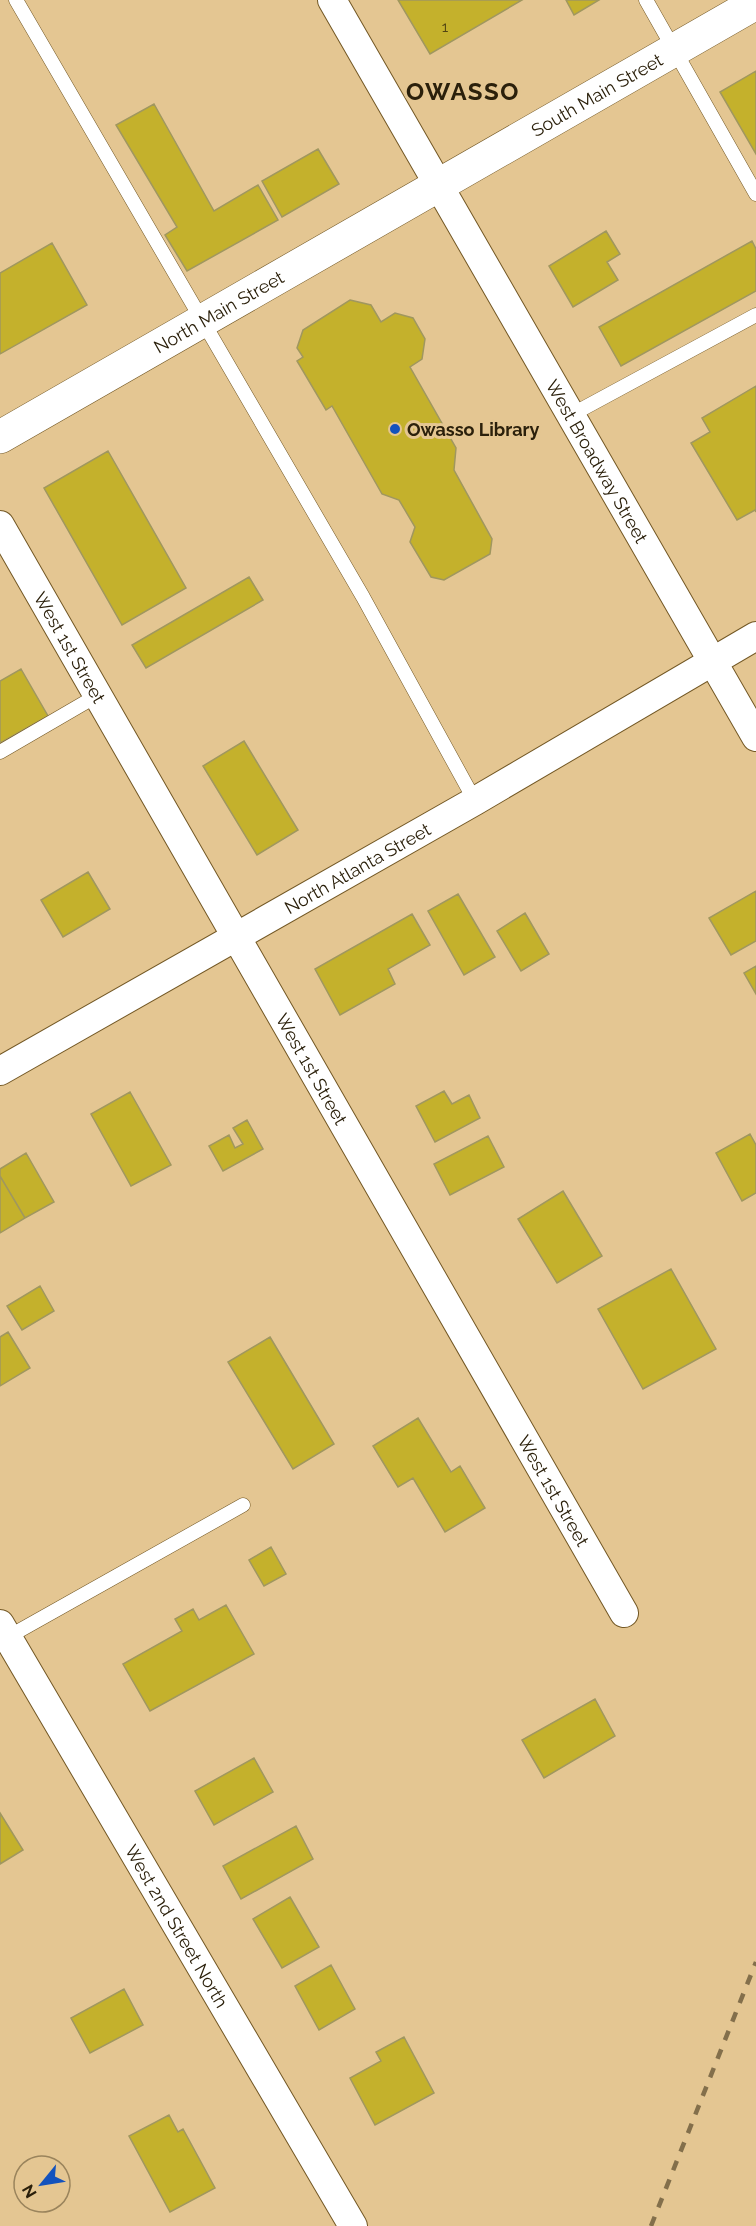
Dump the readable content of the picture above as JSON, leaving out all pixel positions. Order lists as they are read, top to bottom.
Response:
{
  "streets": {
    "main road": ["South Main Street", "North Main Street"],
    "street": [
      "West Broadway Street",
      "West 1st Street",
      "North Atlanta Street",
      "West 2nd Street North"
    ]
  },
  "crossings": [
    ["South Main Street", "North Main Street"],
    ["South Main Street", "West Broadway Street"],
    ["North Main Street", "West Broadway Street"],
    ["West Broadway Street", "North Atlanta Street"],
    ["West 1st Street", "North Atlanta Street"]
  ],
  "districts": ["OWASSO"],
  "places": ["Owasso Library"],
  "house_numbers": ["1"],
  "north": "bottom left"
}
